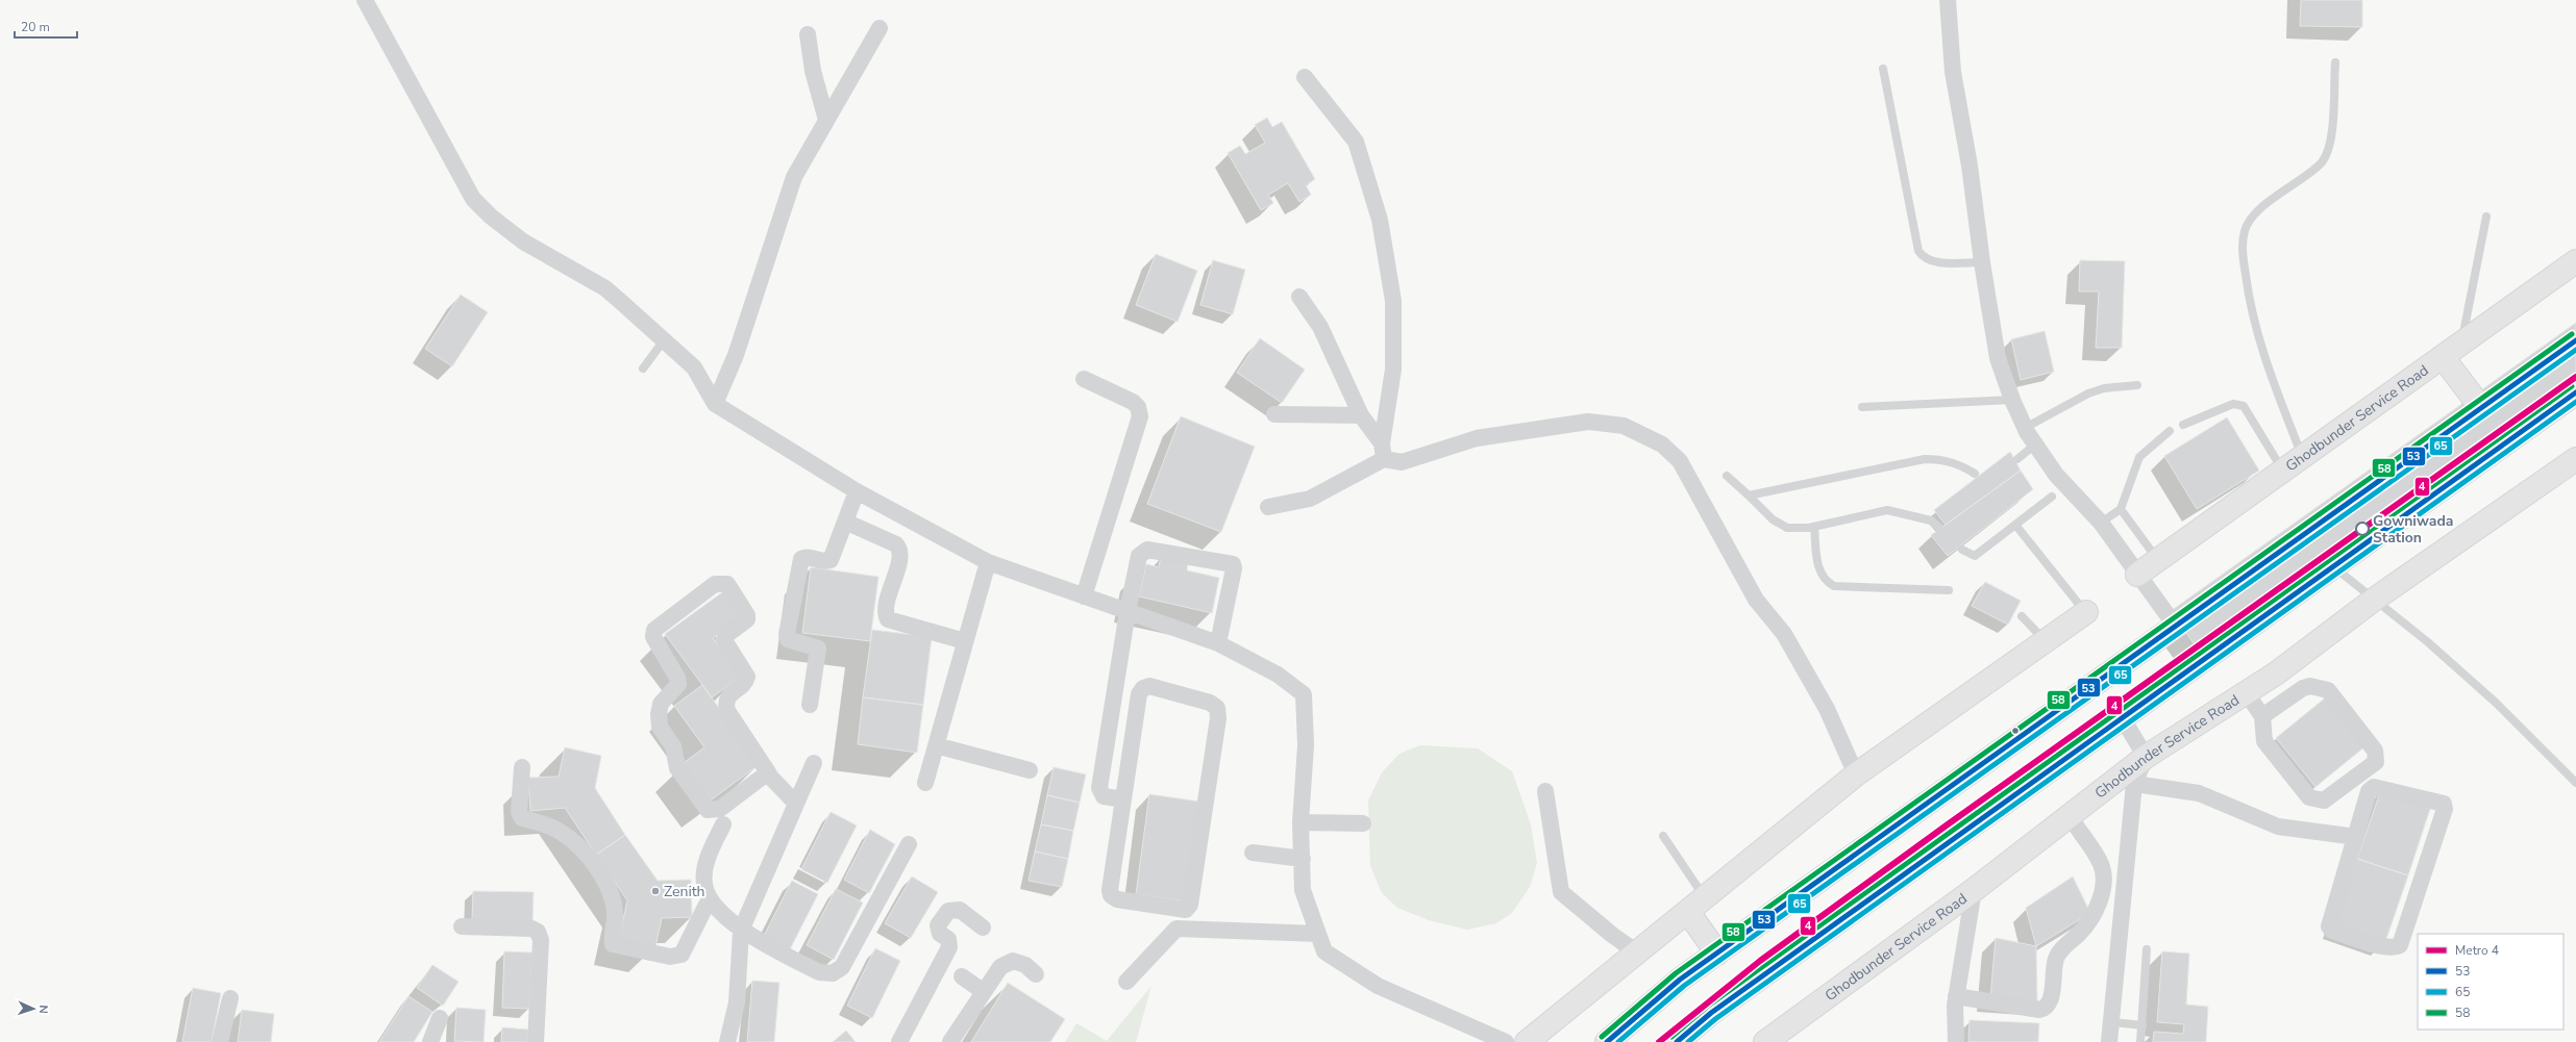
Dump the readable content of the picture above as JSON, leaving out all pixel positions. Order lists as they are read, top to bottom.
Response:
{
  "streets": {
    "main road": ["Ghodbunder Service Road"]
  },
  "places": ["Gowniwada Station", "Zenith"],
  "lines": [
    "transit line 58",
    "transit line 53",
    "transit line 65",
    "metro line 4"
  ],
  "legend": [
    "Metro 4",
    "53",
    "65",
    "58"
  ],
  "scale_bar": "20 m",
  "north": "right"
}
